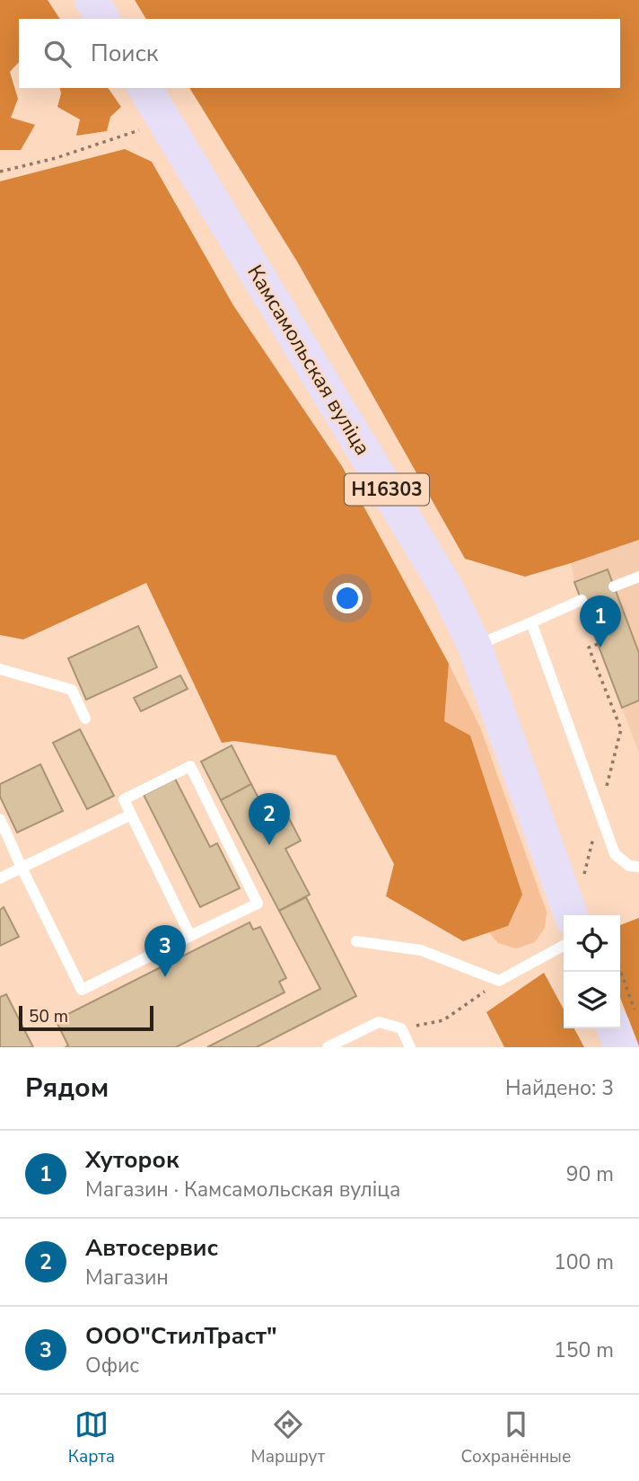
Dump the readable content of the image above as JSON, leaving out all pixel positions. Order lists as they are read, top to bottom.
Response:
{
  "streets": {
    "main road": ["Камсамольская вуліца", "Н16303"]
  },
  "scale_bar": "50 m",
  "page": {
    "search": "Поиск",
    "pins": ["1", "2", "3"],
    "scale": "50 m",
    "heading": ["Рядом", "Найдено: 3"],
    "list": [
      {
        "mark": "1",
        "name": "Хуторок",
        "note": "Магазин · Камсамольская вуліца",
        "value": "90 m"
      },
      {
        "mark": "2",
        "name": "Автосервис",
        "note": "Магазин",
        "value": "100 m"
      },
      {
        "mark": "3",
        "name": "ООО\"СтилТраст\"",
        "note": "Офис",
        "value": "150 m"
      }
    ],
    "nav": ["Карта", "Маршрут", "Сохранённые"]
  }
}
